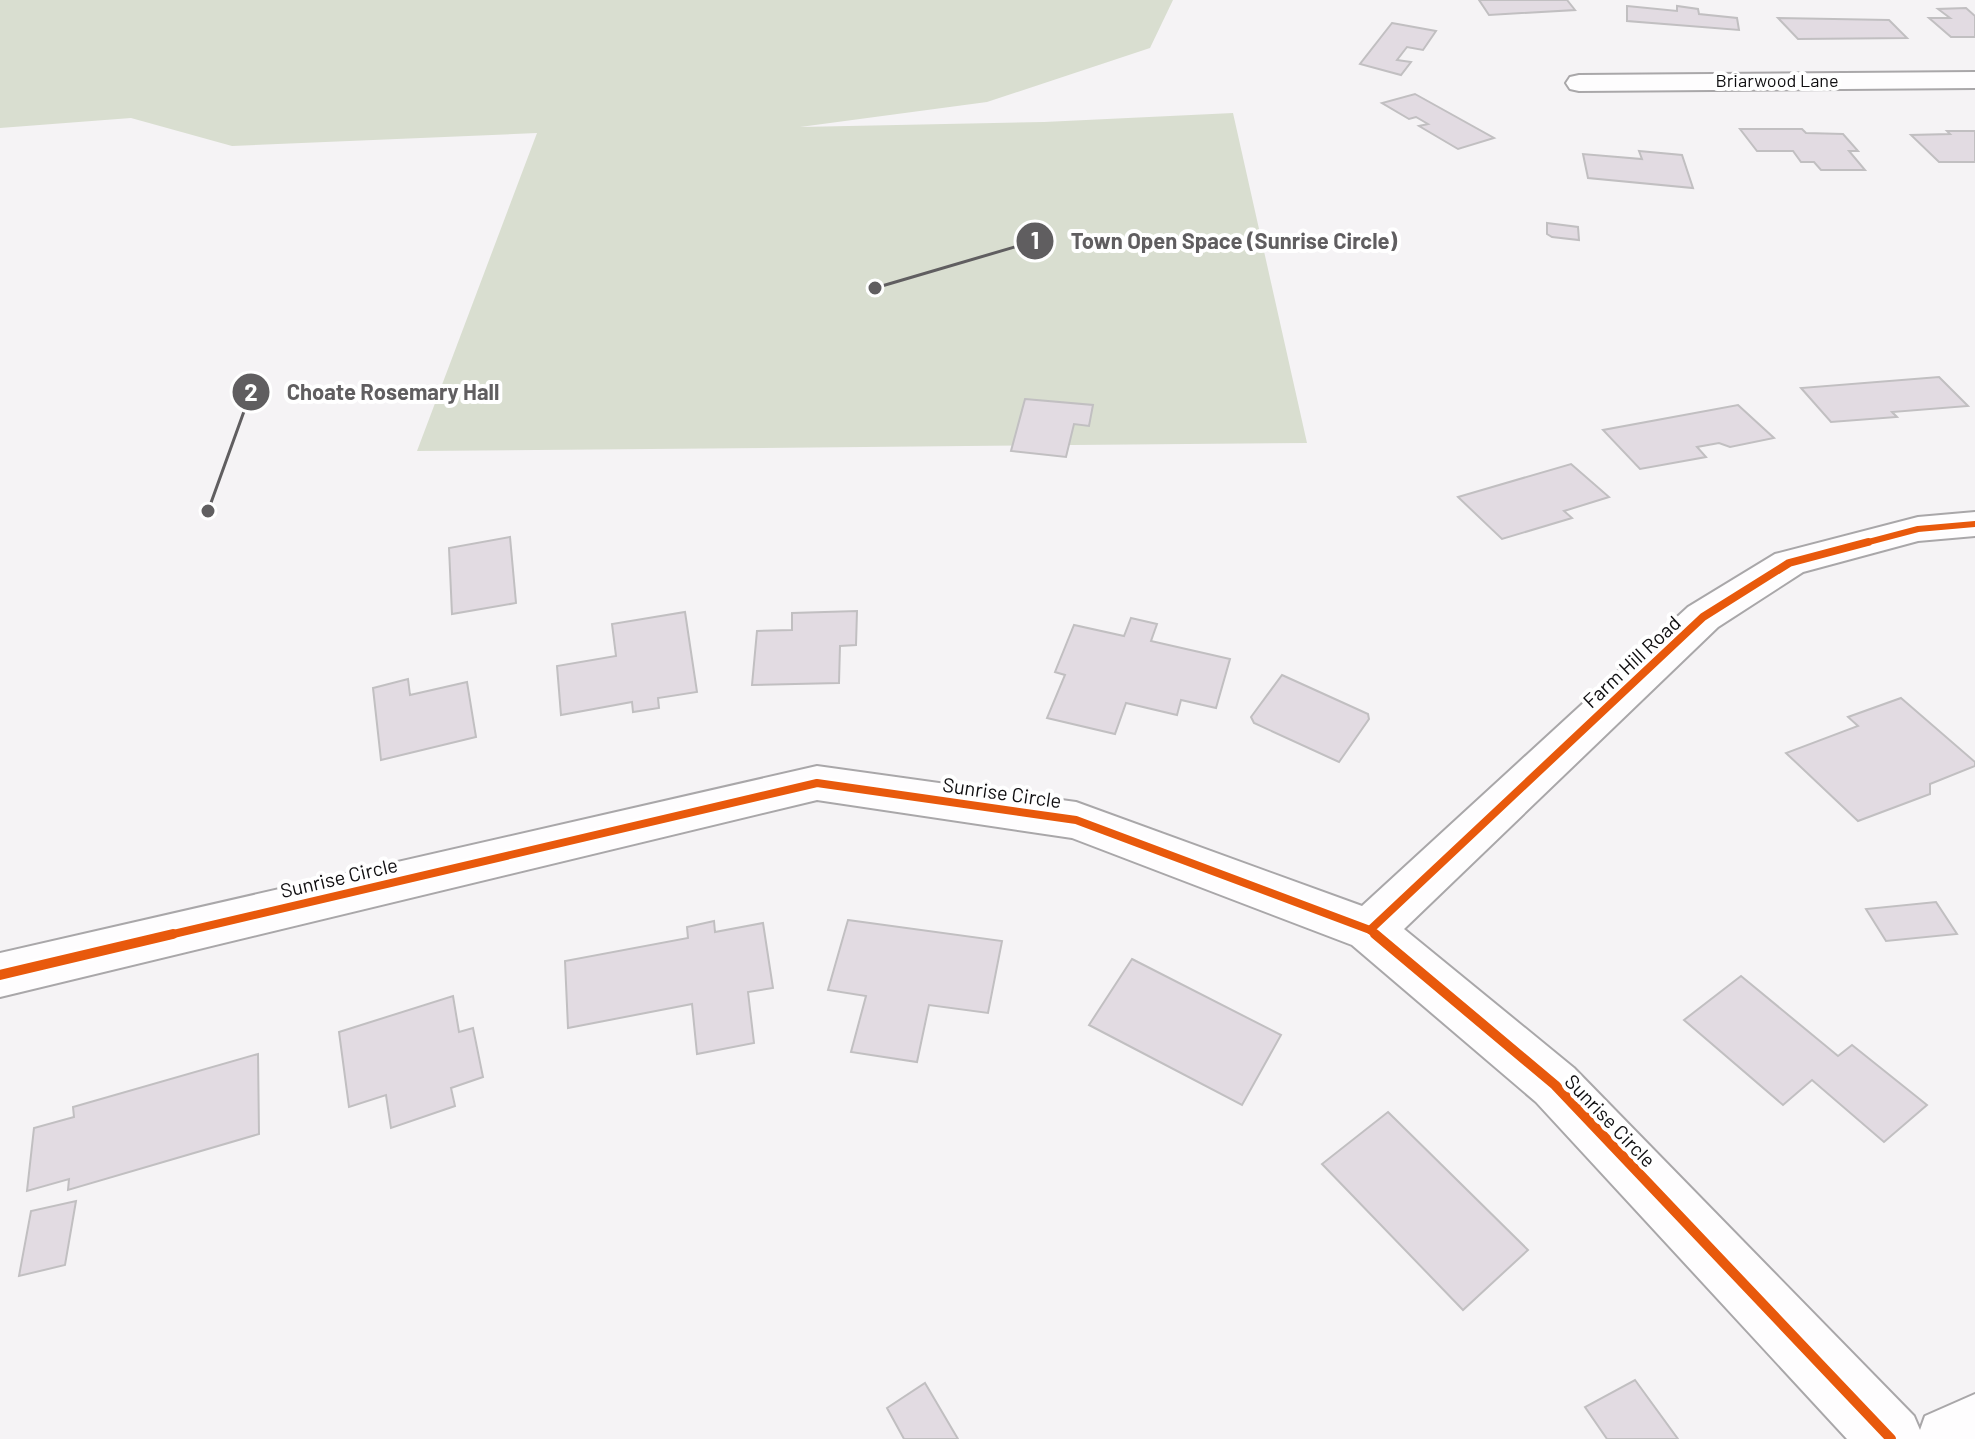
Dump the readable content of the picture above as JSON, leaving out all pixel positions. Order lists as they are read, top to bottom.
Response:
{
  "streets": {
    "street": ["Briarwood Lane", "Farm Hill Road", "Sunrise Circle"]
  },
  "crossings": [
    ["Farm Hill Road", "Sunrise Circle"]
  ],
  "places": ["Town Open Space (Sunrise Circle)", "Choate Rosemary Hall"]
}
